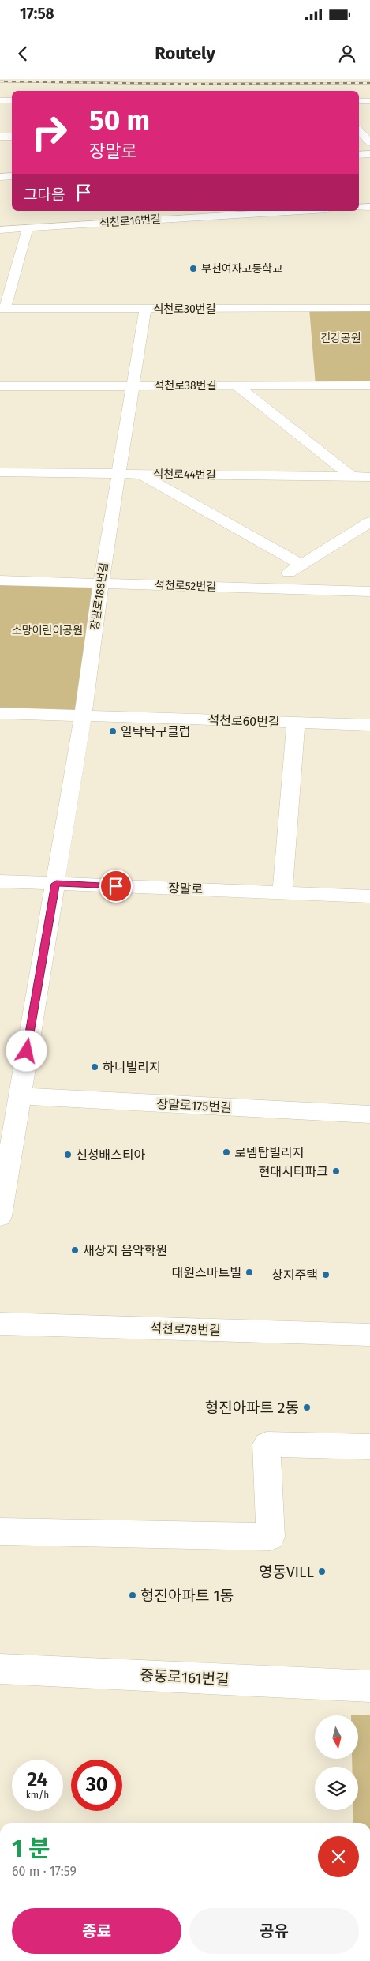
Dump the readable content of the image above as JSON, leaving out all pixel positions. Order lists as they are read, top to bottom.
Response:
{
  "streets": {
    "street": [
      "석천로16번길",
      "석천로30번길",
      "석천로38번길",
      "석천로44번길",
      "석천로52번길",
      "장말로188번길",
      "석천로60번길",
      "장말로",
      "장말로175번길",
      "석천로78번길",
      "중동로161번길"
    ]
  },
  "crossings": [
    ["석천로30번길", "장말로188번길"],
    ["석천로38번길", "장말로188번길"],
    ["석천로44번길", "장말로188번길"],
    ["석천로52번길", "장말로188번길"],
    ["장말로188번길", "석천로60번길"],
    ["장말로188번길", "장말로"],
    ["장말로188번길", "장말로175번길"]
  ],
  "parks": ["건강공원", "소망어린이공원"],
  "places": [
    "부천여자고등학교",
    "일탁탁구클럽",
    "하니빌리지",
    "로뎀탑빌리지",
    "신성배스티아",
    "현대시티파크",
    "새상지 음악학원",
    "대원스마트빌",
    "상지주택",
    "형진아파트 2동",
    "영동VILL",
    "형진아파트 1동"
  ],
  "north": "bottom",
  "page": {
    "status": "17:58",
    "header": "Routely",
    "turn": ["50 m", "장말로"],
    "then": "그다음",
    "speed": "24 km/h",
    "limit": "30",
    "heading": ["1 분", "60 m · 17:59"],
    "buttons": ["종료", "공유"]
  }
}
